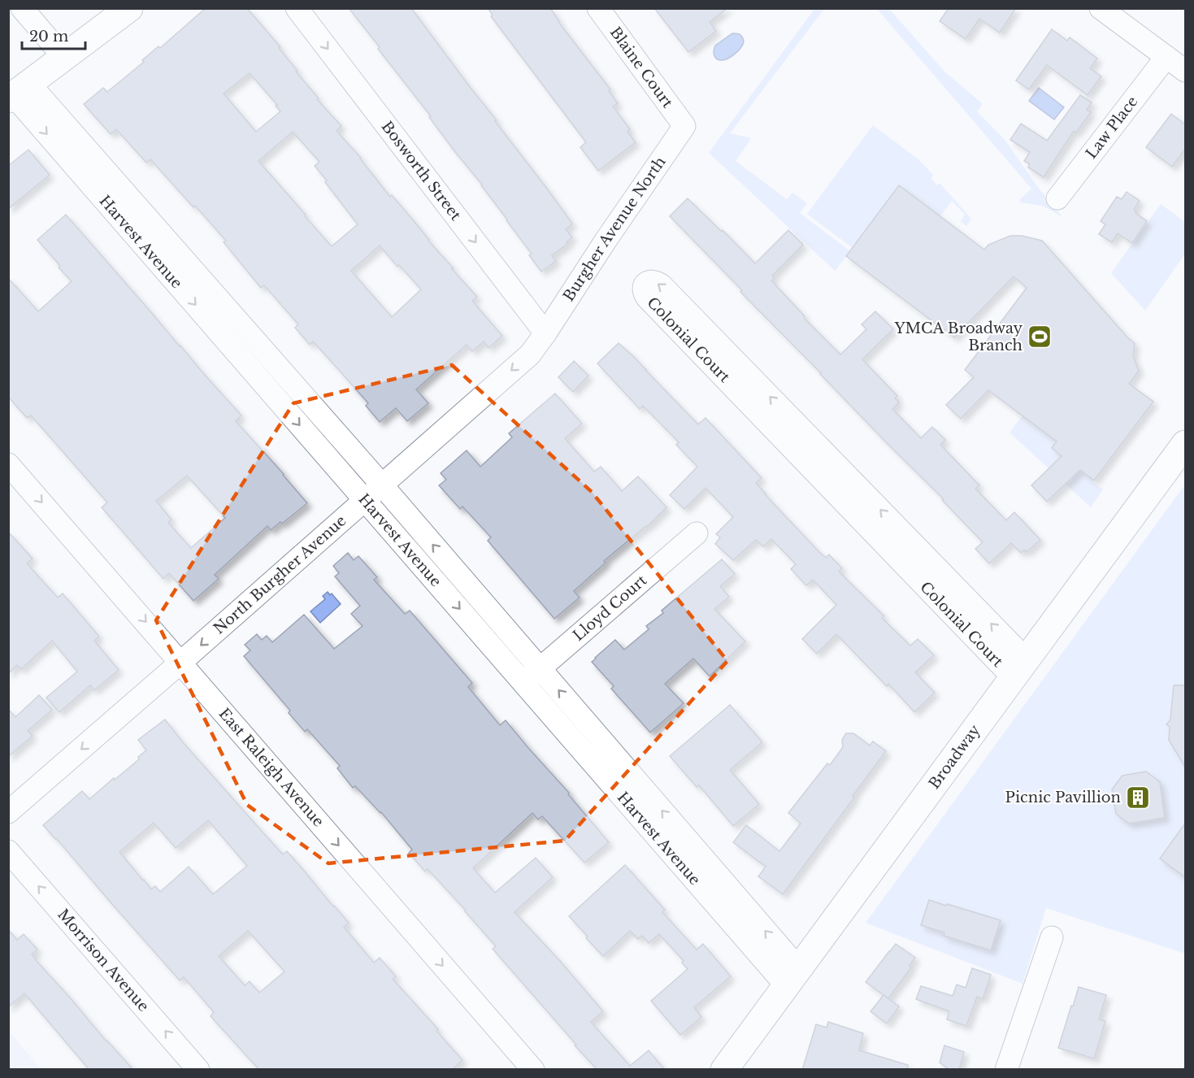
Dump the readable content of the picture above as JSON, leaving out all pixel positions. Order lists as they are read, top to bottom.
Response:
{
  "streets": {
    "street": [
      "Blaine Court",
      "Law Place",
      "Bosworth Street",
      "Burgher Avenue North",
      "Harvest Avenue",
      "Colonial Court",
      "North Burgher Avenue",
      "Lloyd Court",
      "Broadway",
      "East Raleigh Avenue",
      "Morrison Avenue"
    ]
  },
  "crossings": [
    ["Blaine Court", "Burgher Avenue North"],
    ["Bosworth Street", "Burgher Avenue North"],
    ["Bosworth Street", "North Burgher Avenue"],
    ["Burgher Avenue North", "North Burgher Avenue"],
    ["Harvest Avenue", "North Burgher Avenue"],
    ["Harvest Avenue", "Lloyd Court"],
    ["Harvest Avenue", "Broadway"],
    ["Colonial Court", "Broadway"],
    ["North Burgher Avenue", "East Raleigh Avenue"]
  ],
  "one_way": [
    "Bosworth Street",
    "North Burgher Avenue",
    "East Raleigh Avenue",
    "Morrison Avenue"
  ],
  "places": {
    "sports": ["YMCA Broadway Branch"],
    "building": ["Picnic Pavillion"]
  },
  "scale_bar": "20 m"
}
